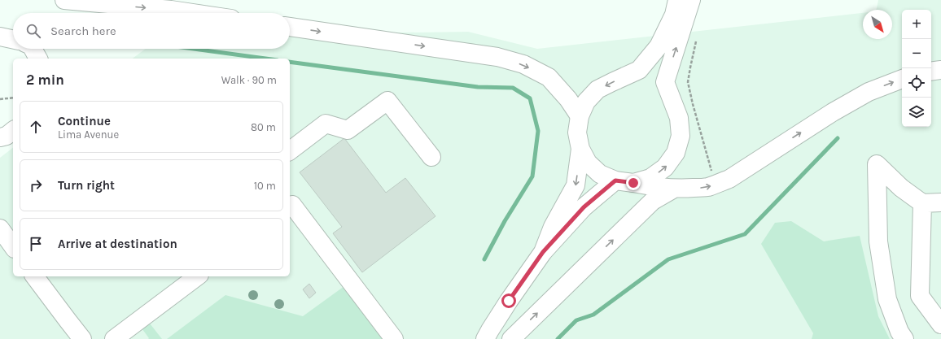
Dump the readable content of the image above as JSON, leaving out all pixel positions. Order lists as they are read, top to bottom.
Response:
{
  "north": "bottom right",
  "page": {
    "map_buttons": ["+", "−"],
    "search": "Search here",
    "heading": ["2 min", "Walk · 90 m"],
    "list": [
      ["Continue", "Lima Avenue", "80 m"],
      ["Turn right", "10 m"],
      "Arrive at destination"
    ]
  }
}
